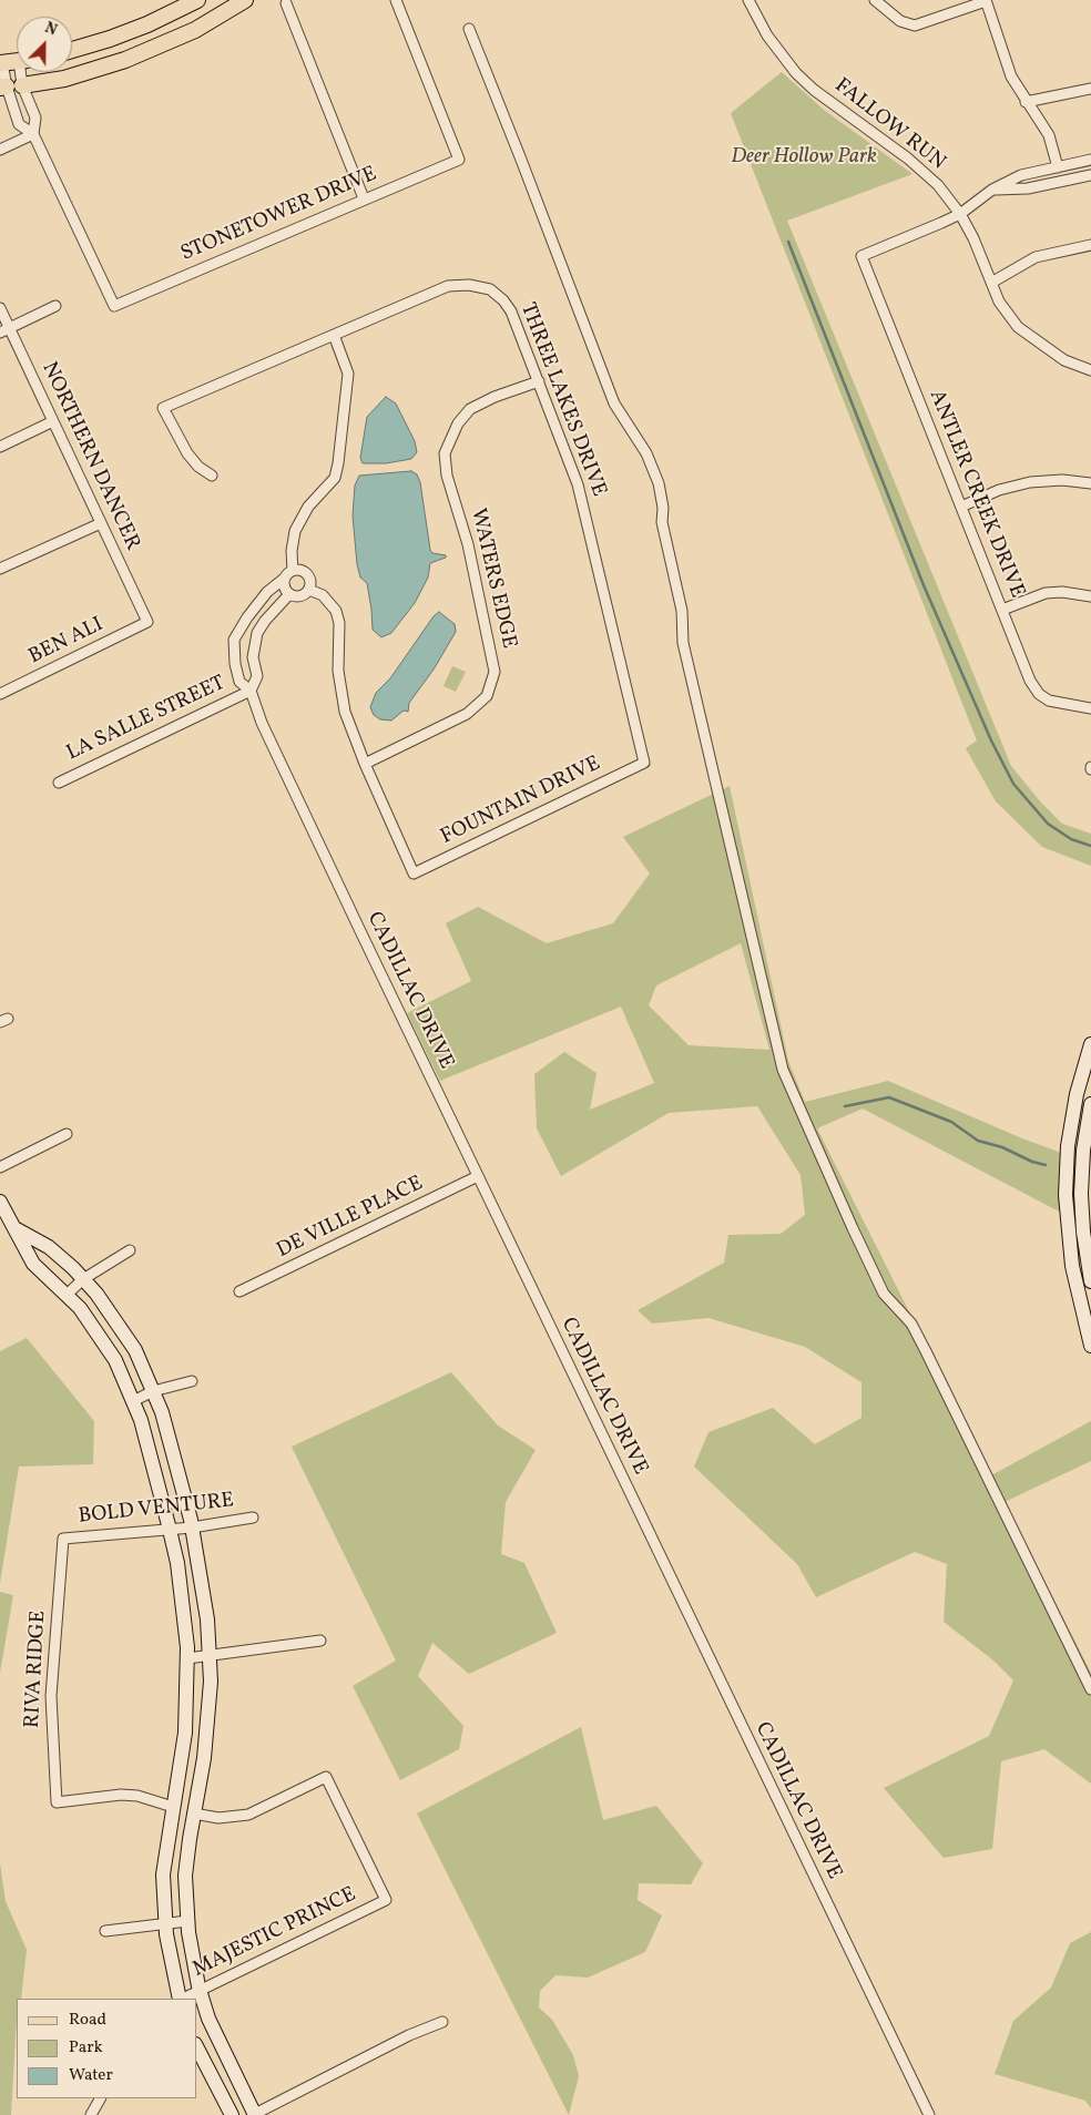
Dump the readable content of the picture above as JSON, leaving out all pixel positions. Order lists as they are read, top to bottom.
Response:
{
  "streets": {
    "street": [
      "FALLOW RUN",
      "STONETOWER DRIVE",
      "THREE LAKES DRIVE",
      "NORTHERN DANCER",
      "ANTLER CREEK DRIVE",
      "WATERS EDGE",
      "BEN ALI",
      "LA SALLE STREET",
      "FOUNTAIN DRIVE",
      "CADILLAC DRIVE",
      "DE VILLE PLACE",
      "BOLD VENTURE",
      "RIVA RIDGE",
      "MAJESTIC PRINCE"
    ]
  },
  "crossings": [
    ["FALLOW RUN", "ANTLER CREEK DRIVE"],
    ["THREE LAKES DRIVE", "WATERS EDGE"],
    ["THREE LAKES DRIVE", "FOUNTAIN DRIVE"],
    ["NORTHERN DANCER", "BEN ALI"],
    ["WATERS EDGE", "FOUNTAIN DRIVE"],
    ["LA SALLE STREET", "CADILLAC DRIVE"],
    ["CADILLAC DRIVE", "DE VILLE PLACE"],
    ["BOLD VENTURE", "RIVA RIDGE"]
  ],
  "parks": ["Deer Hollow Park"],
  "legend": ["Road", "Park", "Water"],
  "north": "top right"
}
